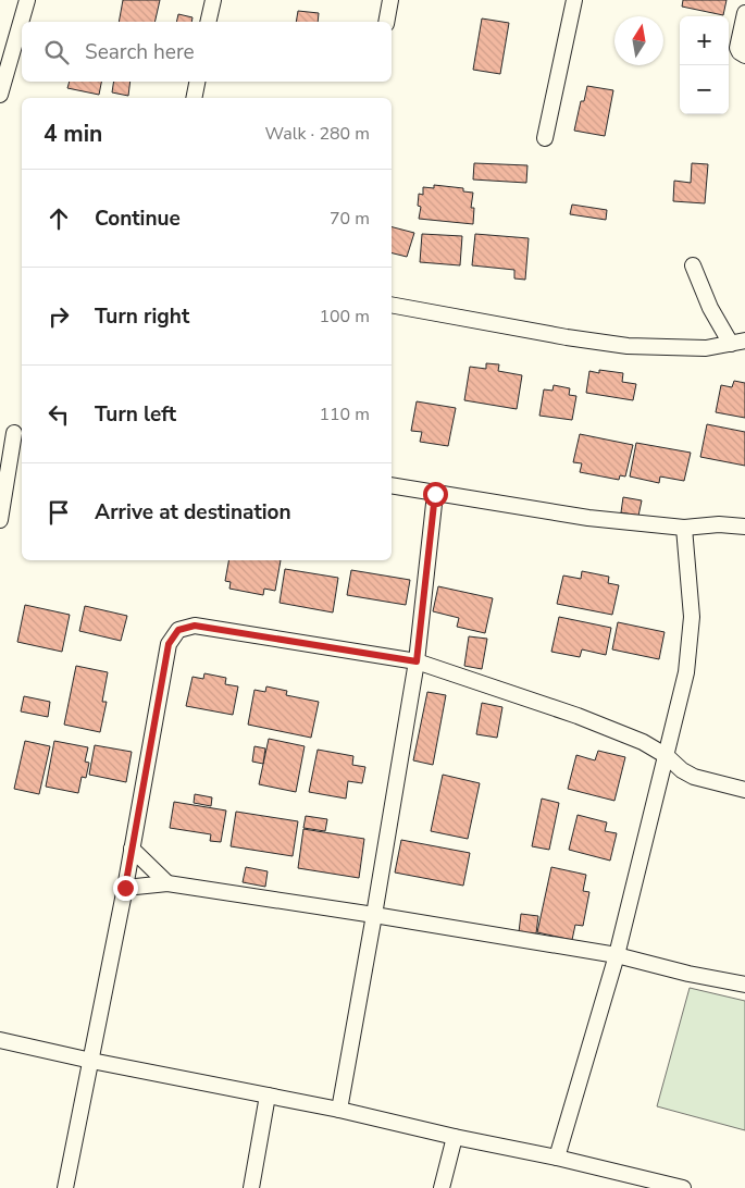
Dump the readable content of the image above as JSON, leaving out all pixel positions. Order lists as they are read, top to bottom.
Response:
{
  "north": "top",
  "page": {
    "map_buttons": ["+", "−"],
    "search": "Search here",
    "heading": ["4 min", "Walk · 280 m"],
    "list": [
      ["Continue", "70 m"],
      ["Turn right", "100 m"],
      ["Turn left", "110 m"],
      "Arrive at destination"
    ]
  }
}
